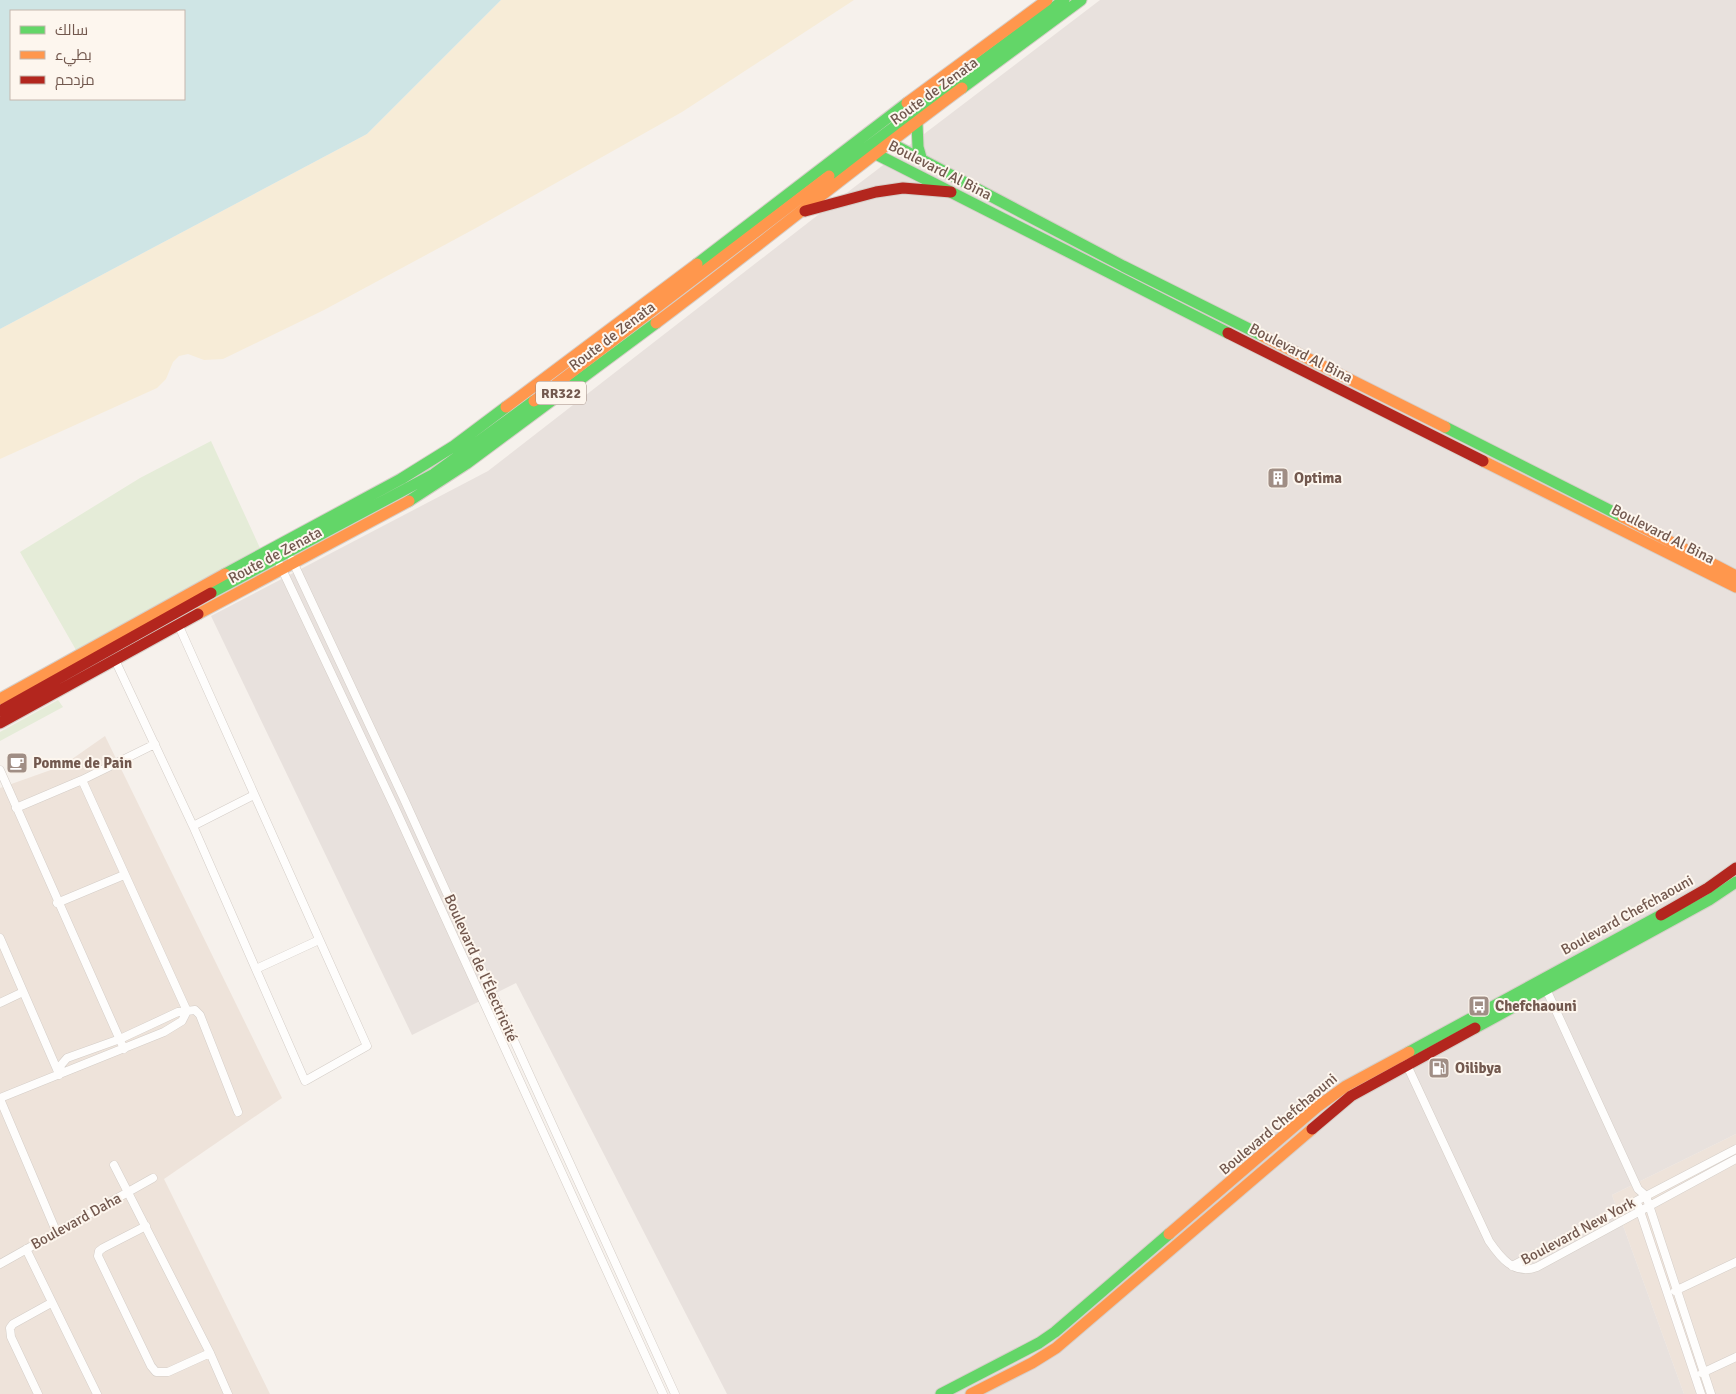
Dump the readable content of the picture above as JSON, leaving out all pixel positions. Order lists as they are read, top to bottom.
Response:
{
  "streets": {
    "main road": [
      "Route de Zenata",
      "Boulevard Al Bina",
      "RR322",
      "Boulevard Chefchaouni"
    ],
    "street": ["Boulevard de l'Électricité", "Boulevard Daha", "Boulevard New York"]
  },
  "crossings": [
    ["Route de Zenata", "Boulevard Al Bina"],
    ["Route de Zenata", "Boulevard de l'Électricité"]
  ],
  "places": {
    "building": ["Optima"],
    "cafe": ["Pomme de Pain"],
    "bus stop": ["Chefchaouni"],
    "fuel station": ["Oilibya"]
  },
  "legend": ["سالك", "بطيء", "مزدحم"]
}
